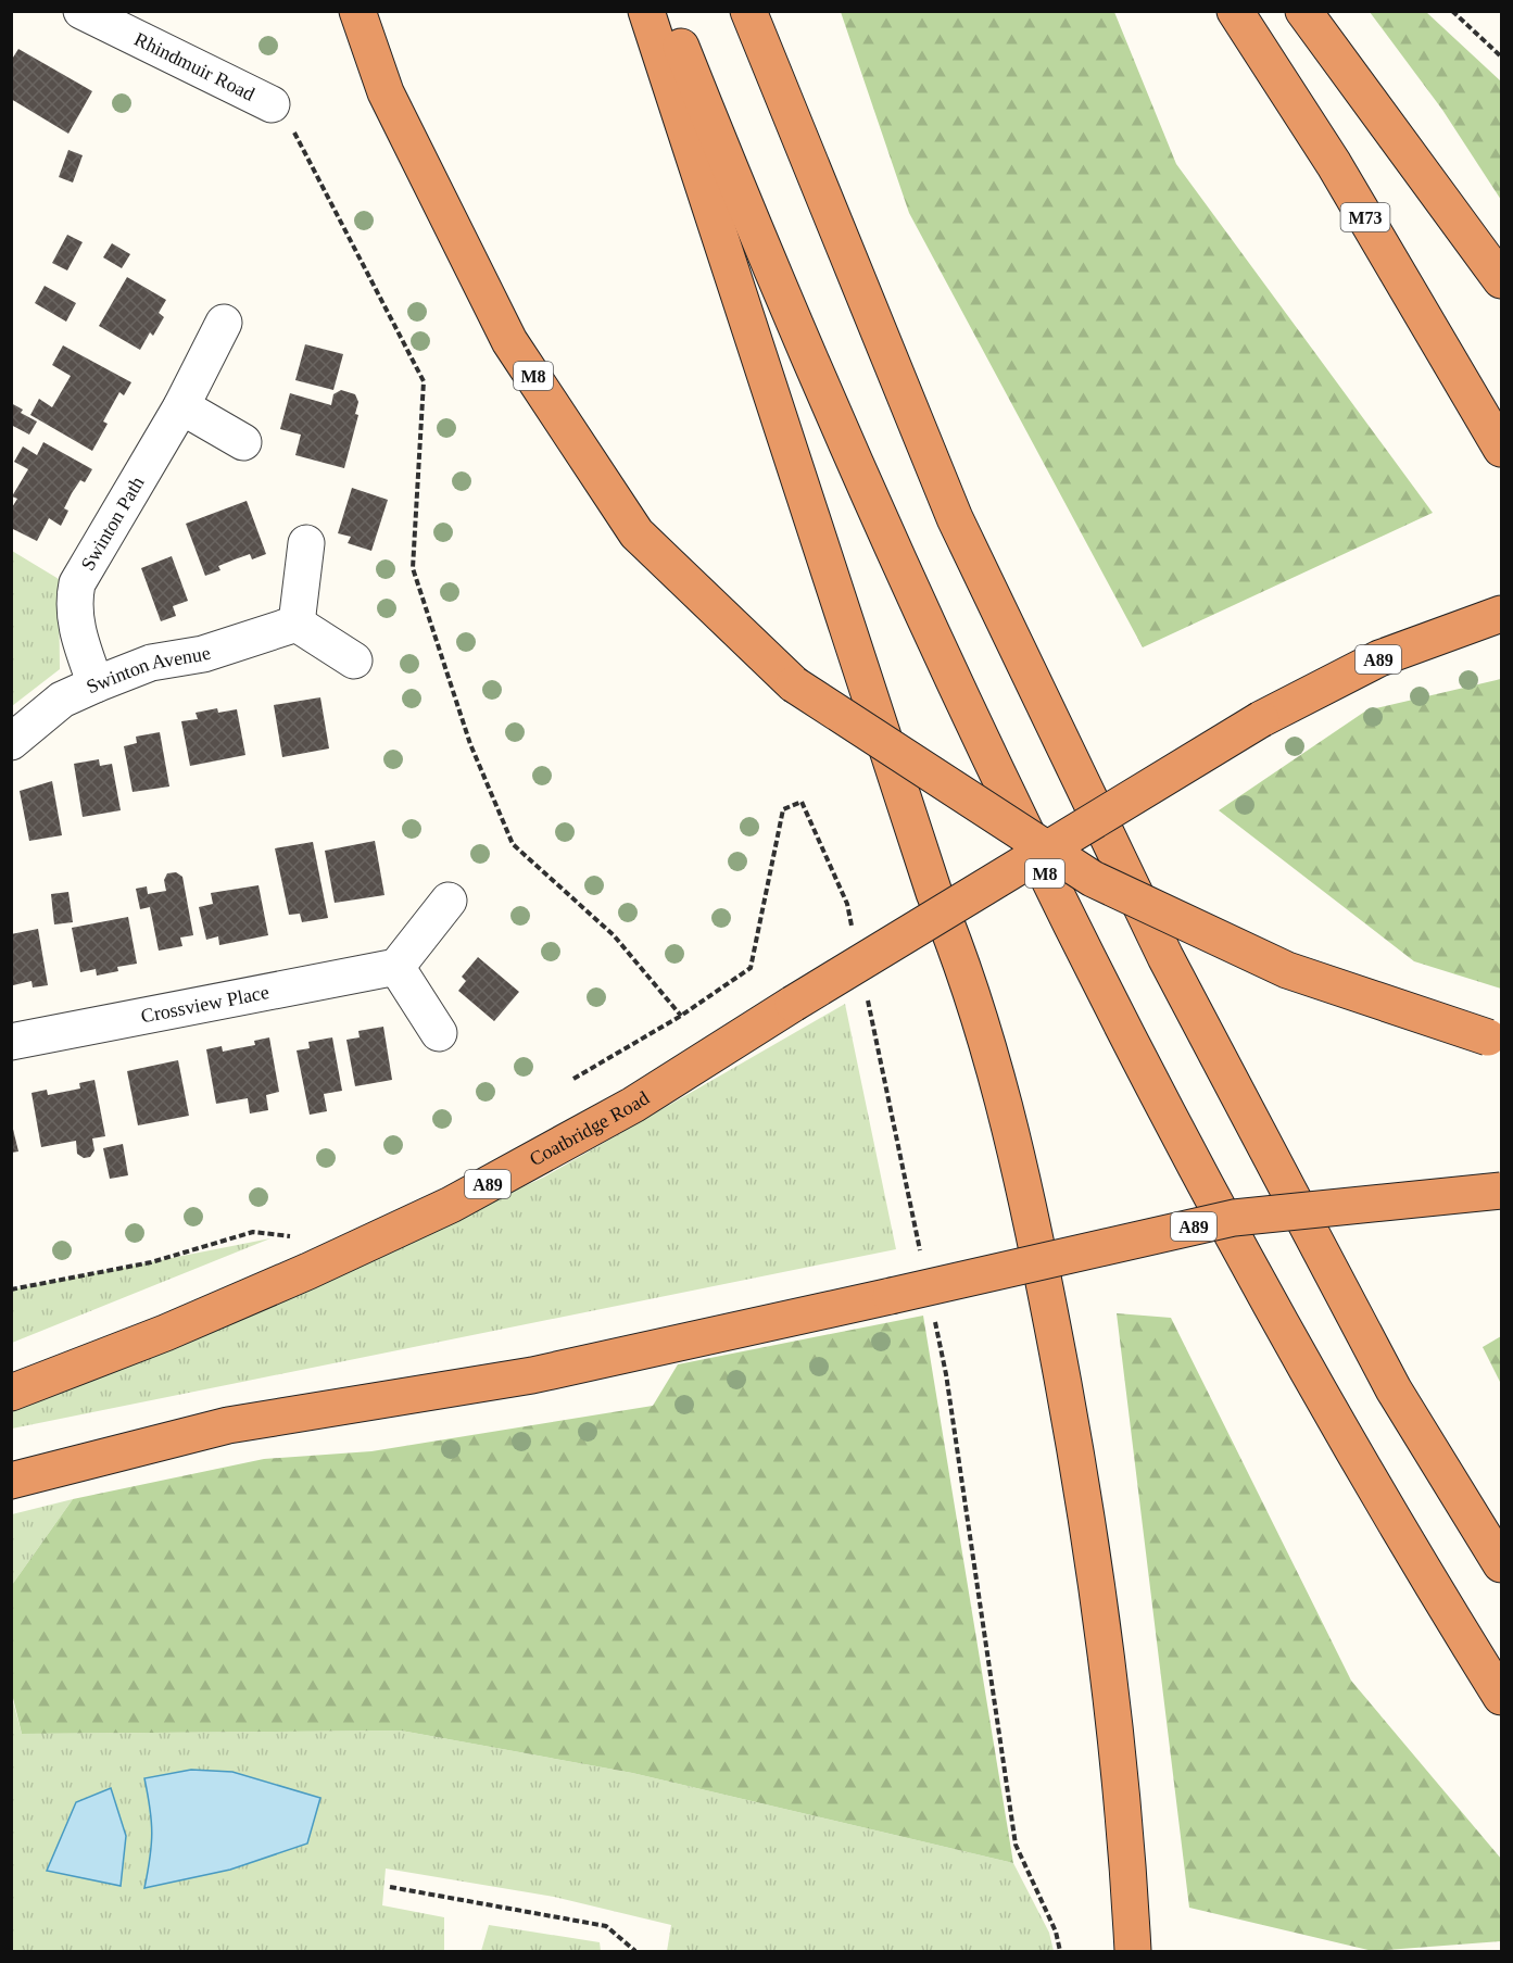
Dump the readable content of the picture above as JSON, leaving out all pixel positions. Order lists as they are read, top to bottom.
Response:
{
  "streets": {
    "highway": [
      "M73",
      "M8",
      "A89",
      "Coatbridge Road"
    ],
    "street": [
      "Rhindmuir Road",
      "Swinton Path",
      "Swinton Avenue",
      "Crossview Place"
    ]
  },
  "crossings": [
    ["Swinton Path", "Swinton Avenue"]
  ]
}
